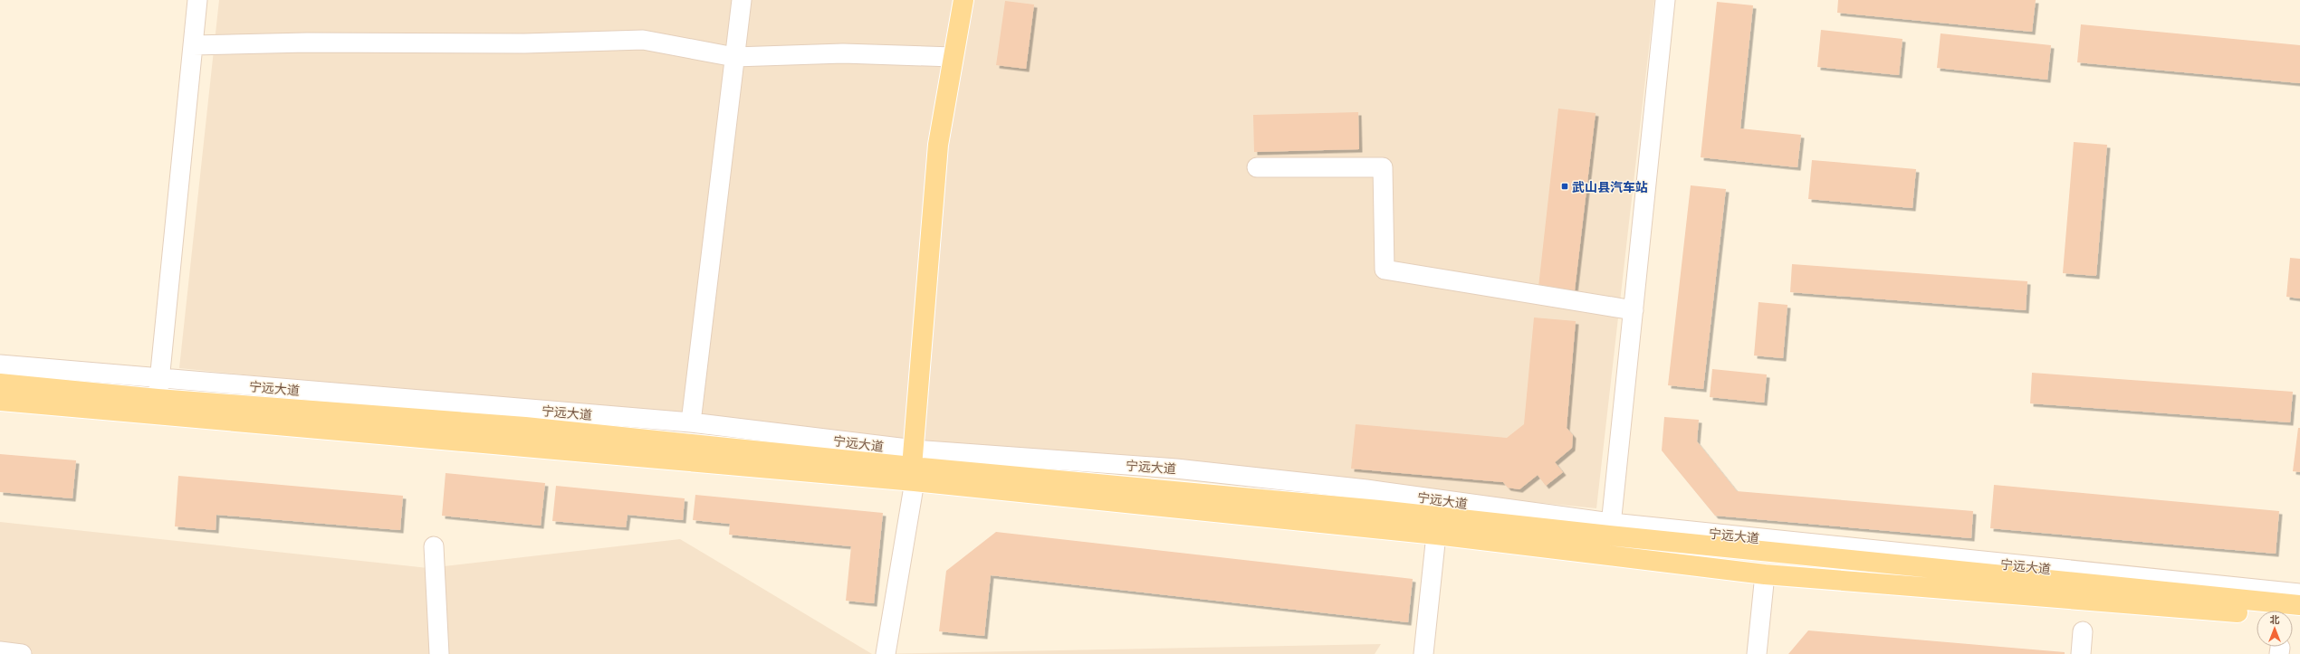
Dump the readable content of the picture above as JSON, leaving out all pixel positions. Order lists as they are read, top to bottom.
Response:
{
  "streets": {
    "main road": ["宁远大道"]
  },
  "places": {
    "transit": ["武山县汽车站"]
  },
  "north": "top"
}
